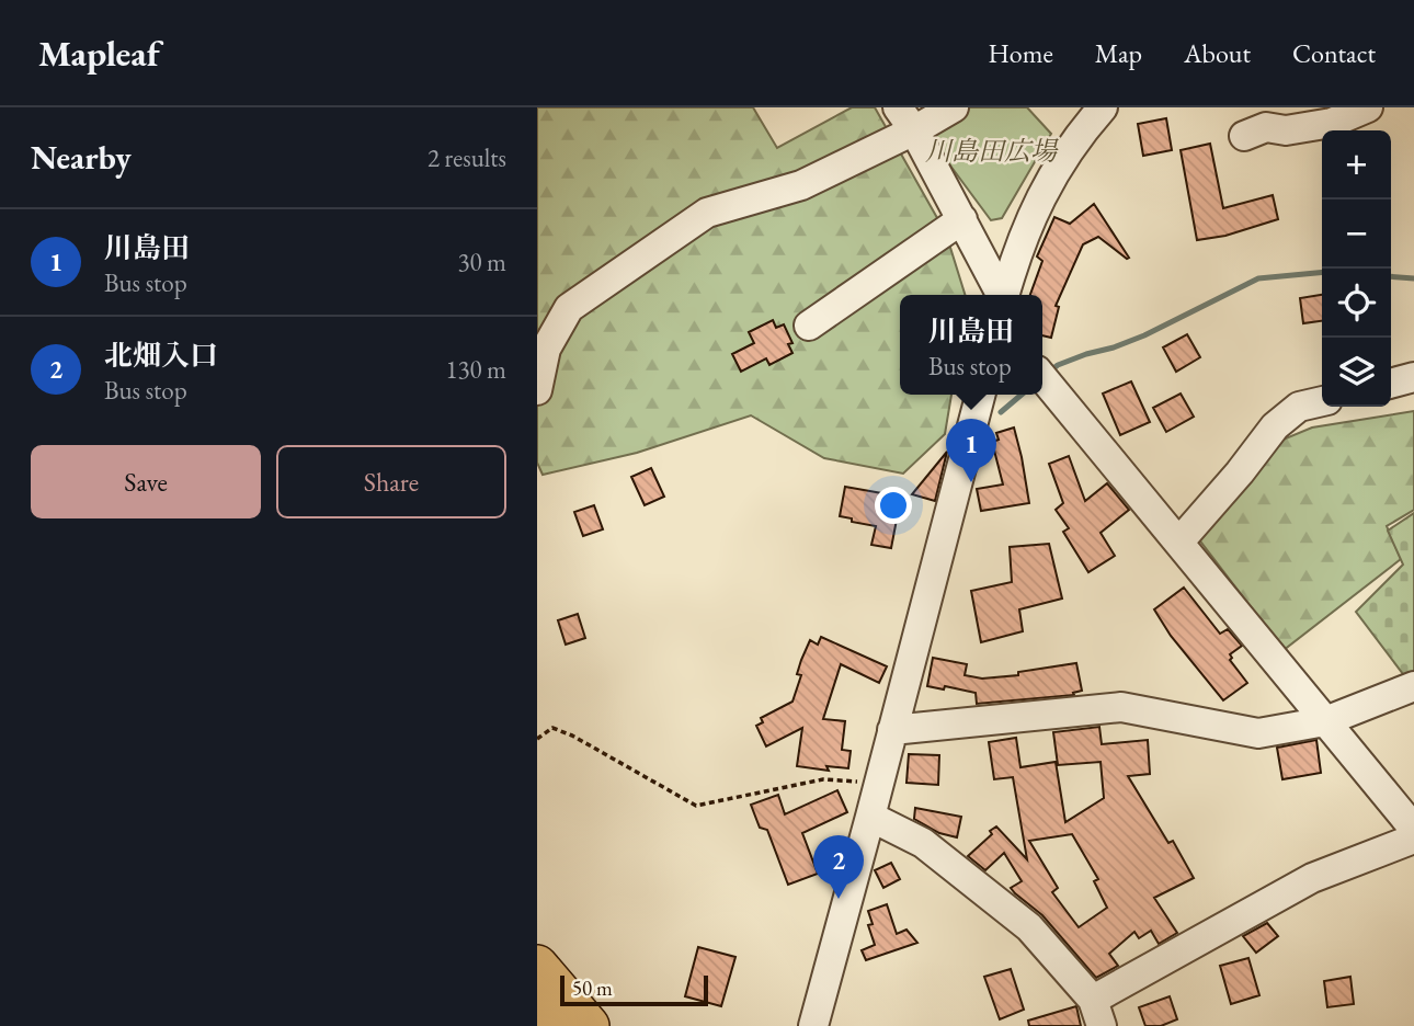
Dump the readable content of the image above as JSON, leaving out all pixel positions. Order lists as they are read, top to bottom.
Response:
{
  "parks": ["川島田広場"],
  "scale_bar": "50 m",
  "page": {
    "header": "Mapleaf",
    "nav": [
      "Home",
      "Map",
      "About",
      "Contact"
    ],
    "heading": ["Nearby", "2 results"],
    "map_buttons": ["+", "−"],
    "list": [
      {
        "mark": "1",
        "name": "川島田",
        "note": "Bus stop",
        "value": "30 m"
      },
      {
        "mark": "2",
        "name": "北畑入口",
        "note": "Bus stop",
        "value": "130 m"
      }
    ],
    "popup": ["川島田", "Bus stop"],
    "pins": ["1", "2"],
    "buttons": ["Save", "Share"],
    "scale": "50 m"
  }
}
